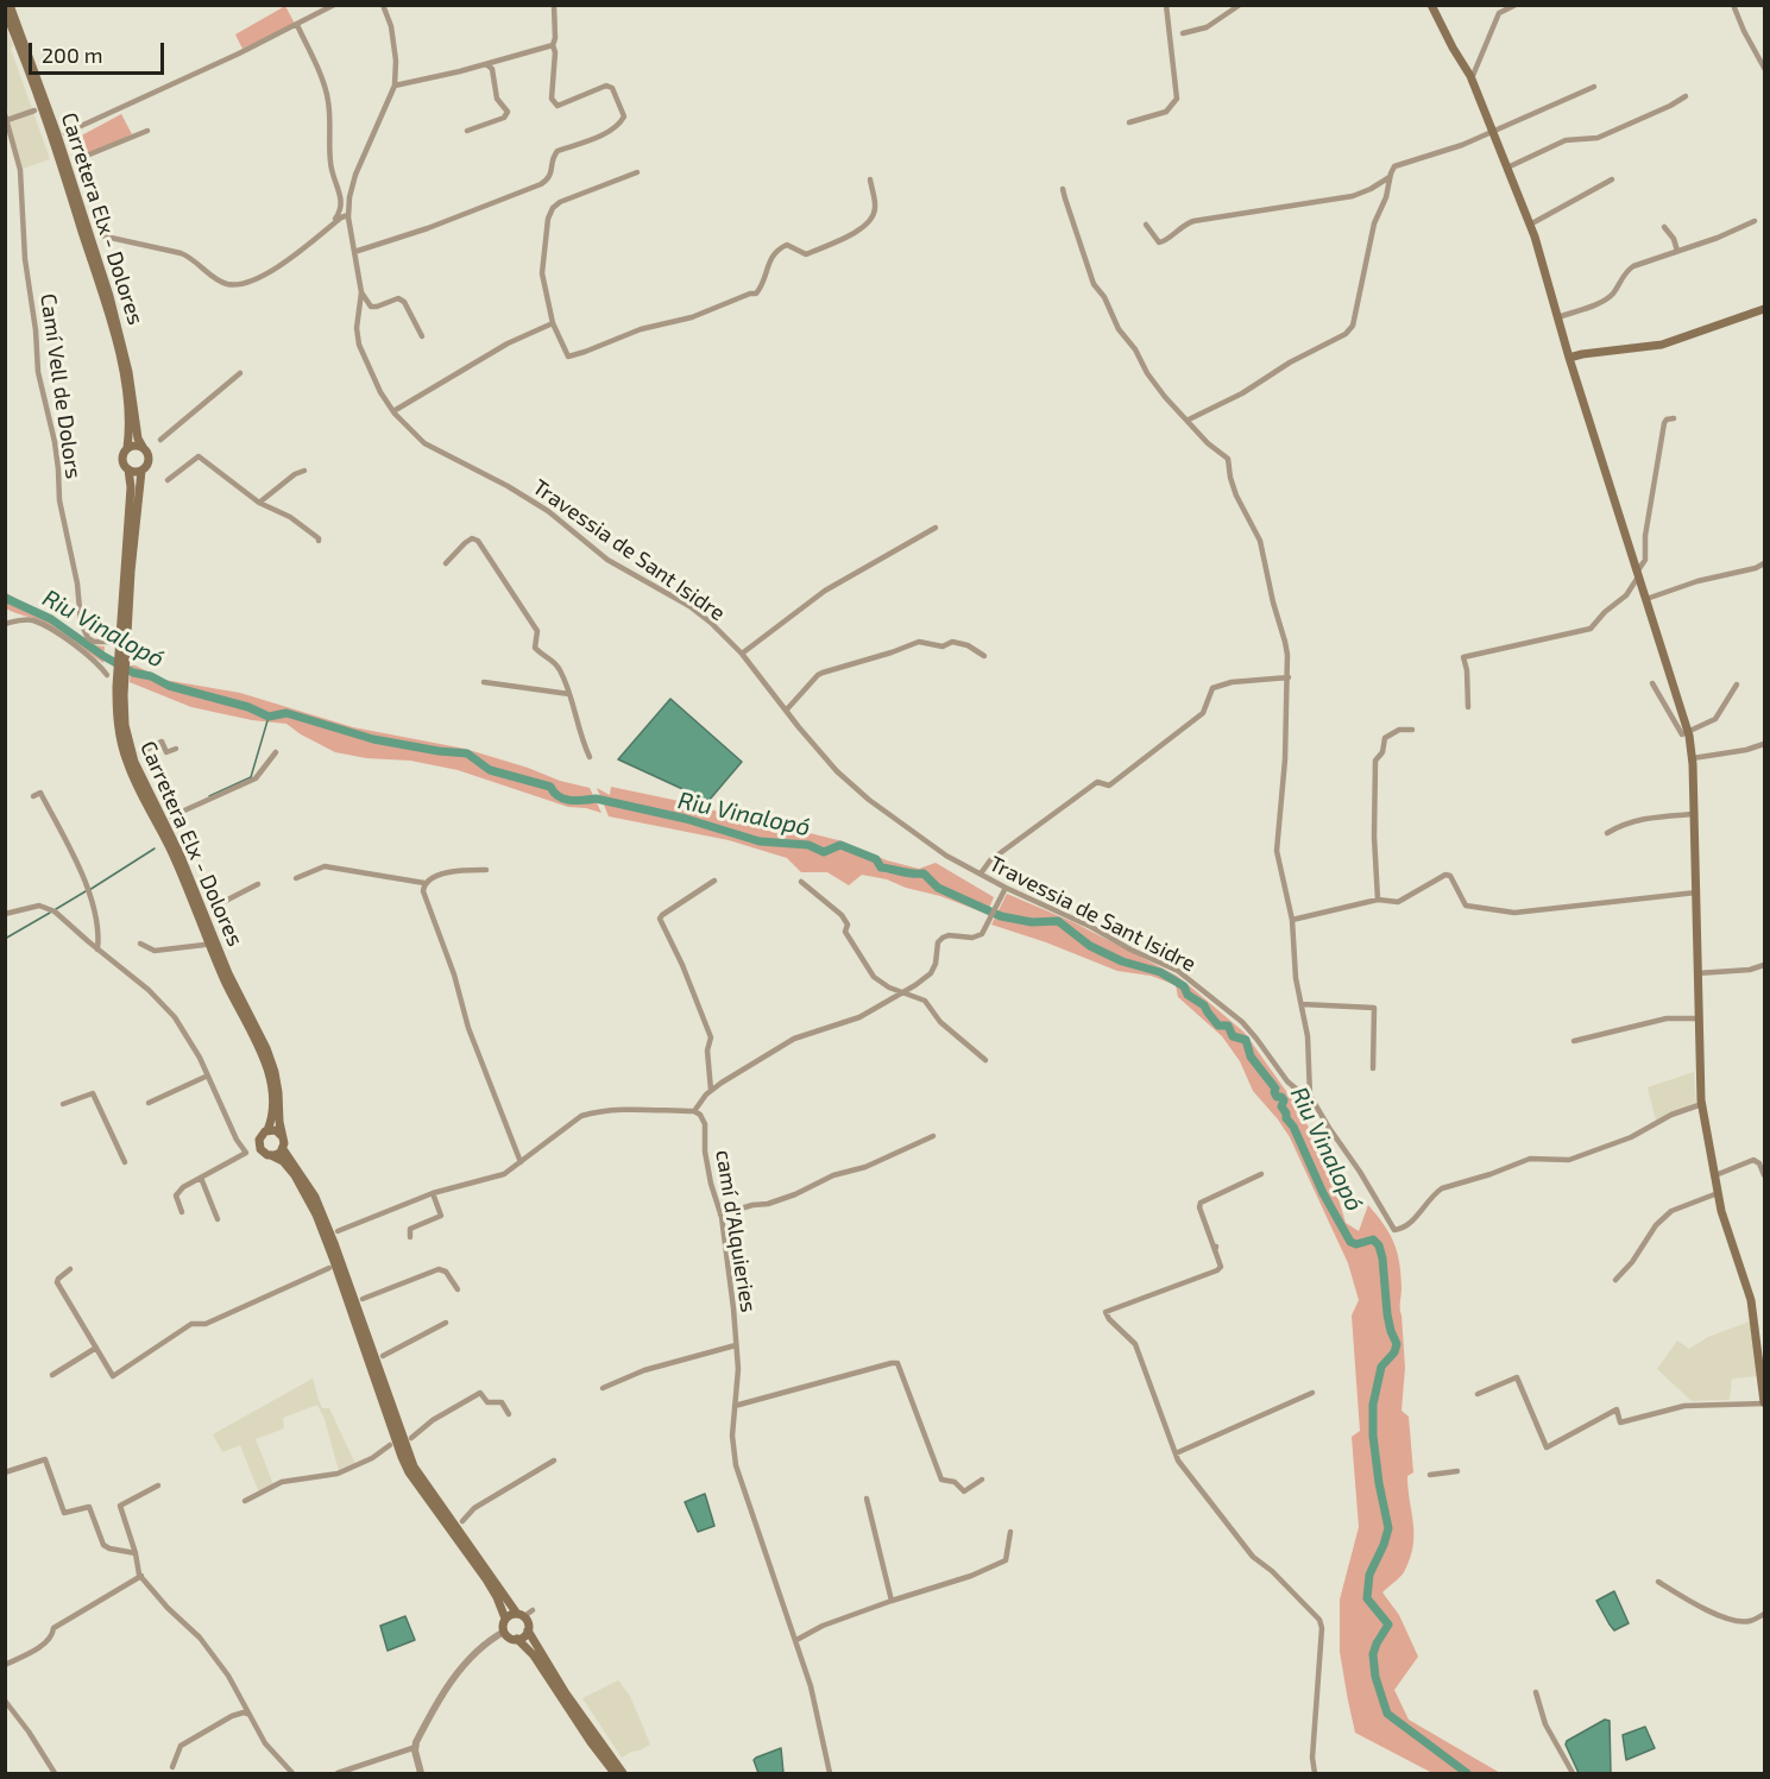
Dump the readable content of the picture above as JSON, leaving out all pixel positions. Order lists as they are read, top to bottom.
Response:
{
  "streets": {
    "main road": ["Carretera Elx - Dolores"],
    "street": ["Camí Vell de Dolors", "Travessia de Sant Isidre", "camí d'Alquieries"]
  },
  "water": ["Riu Vinalopó"],
  "scale_bar": "200 m"
}
